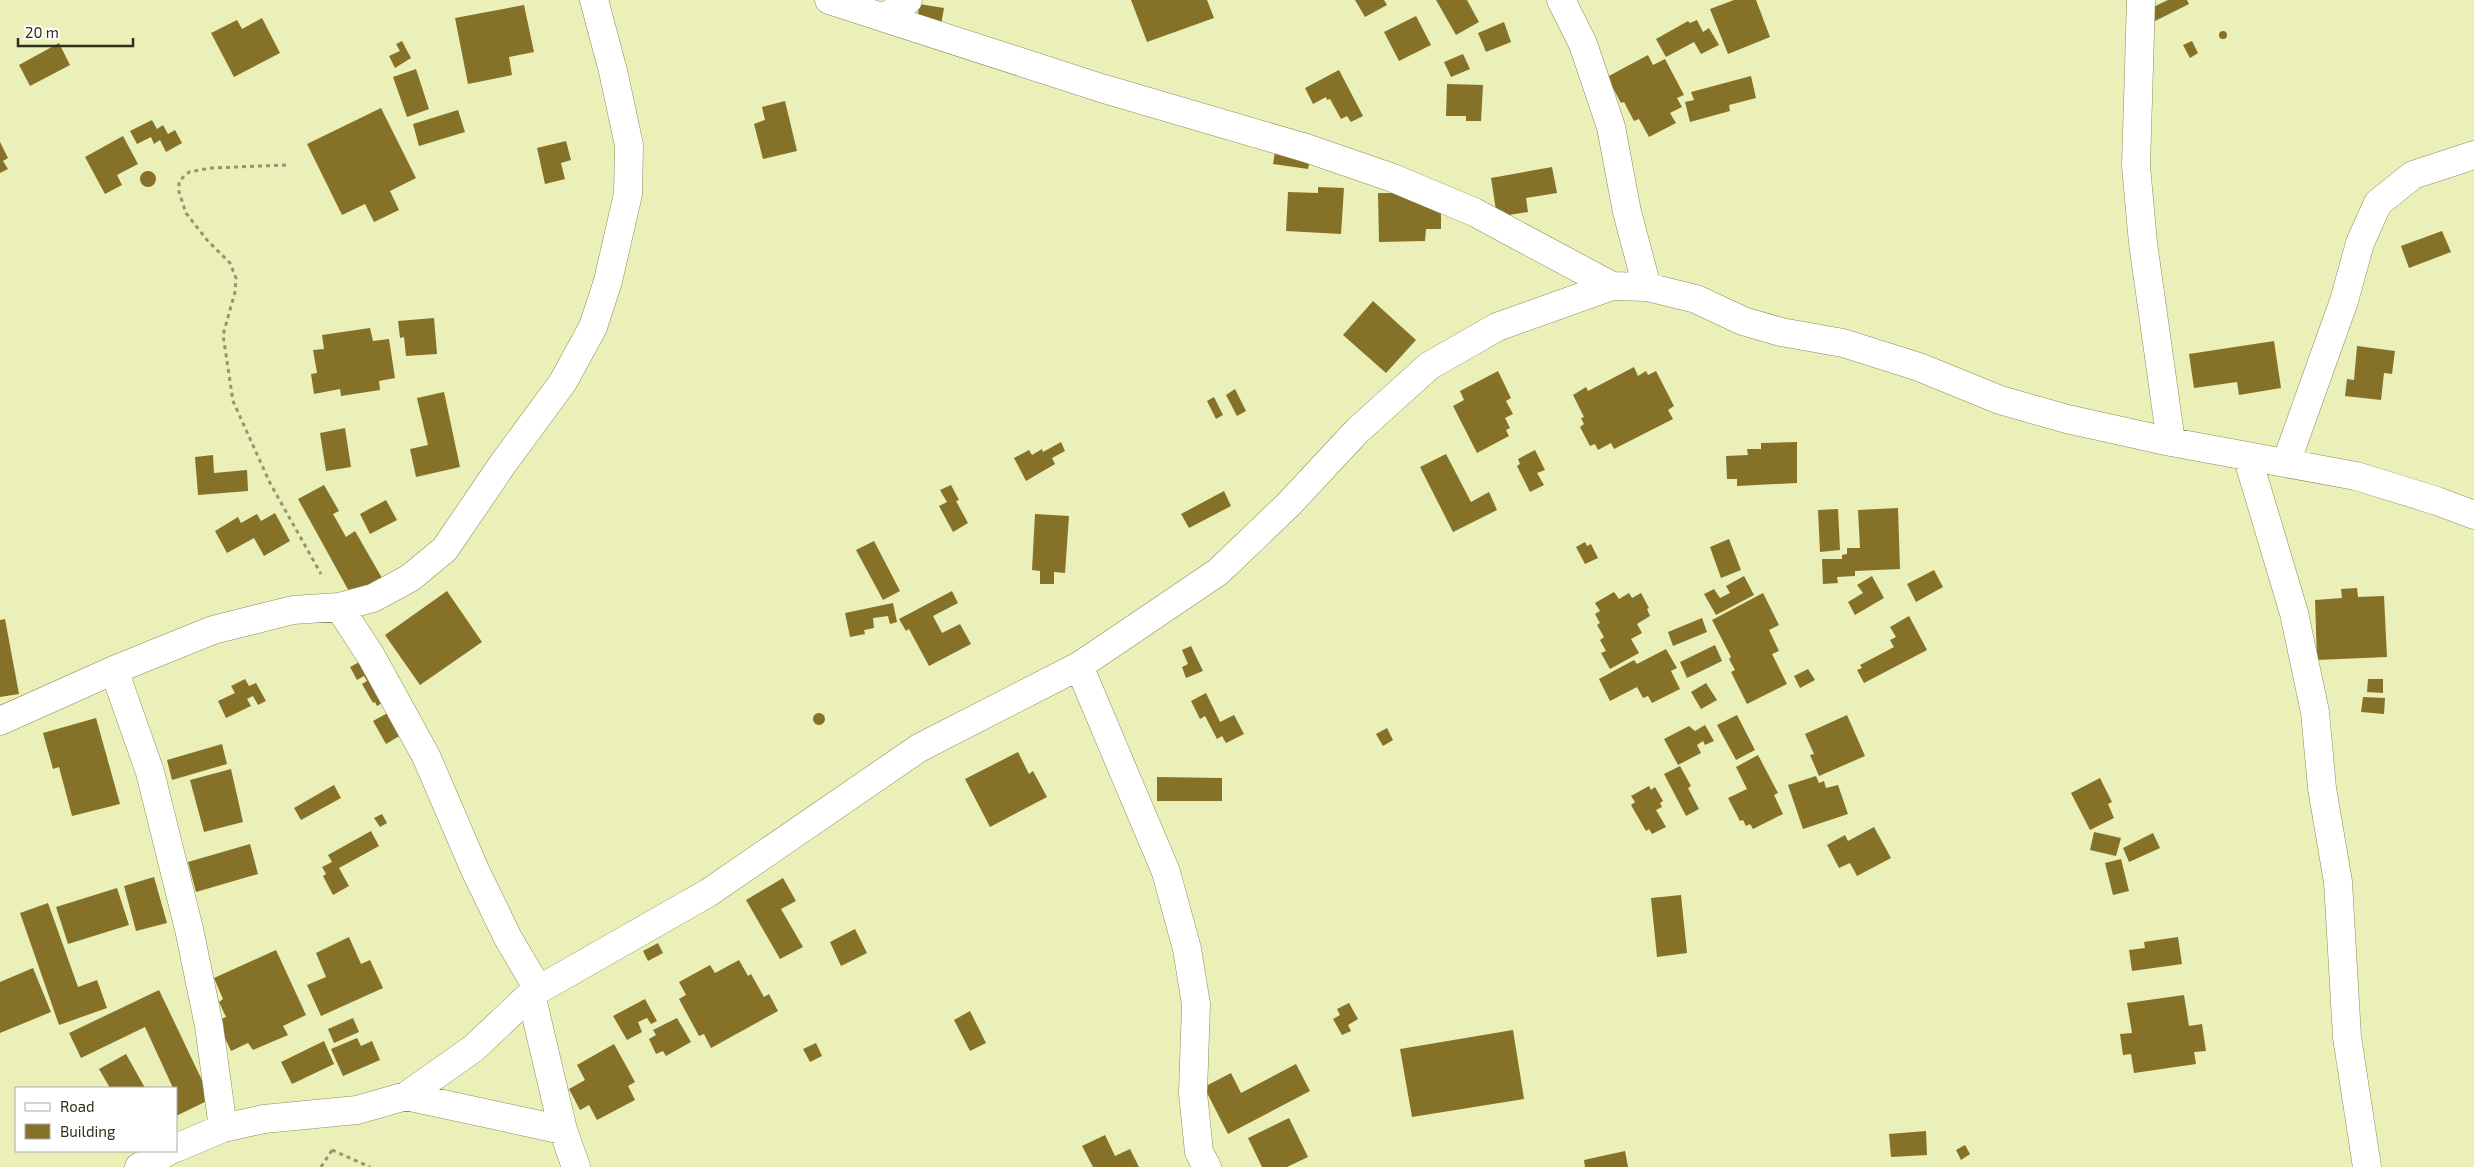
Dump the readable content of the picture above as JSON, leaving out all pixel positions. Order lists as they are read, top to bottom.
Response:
{
  "legend": ["Road", "Building"],
  "scale_bar": "20 m"
}
